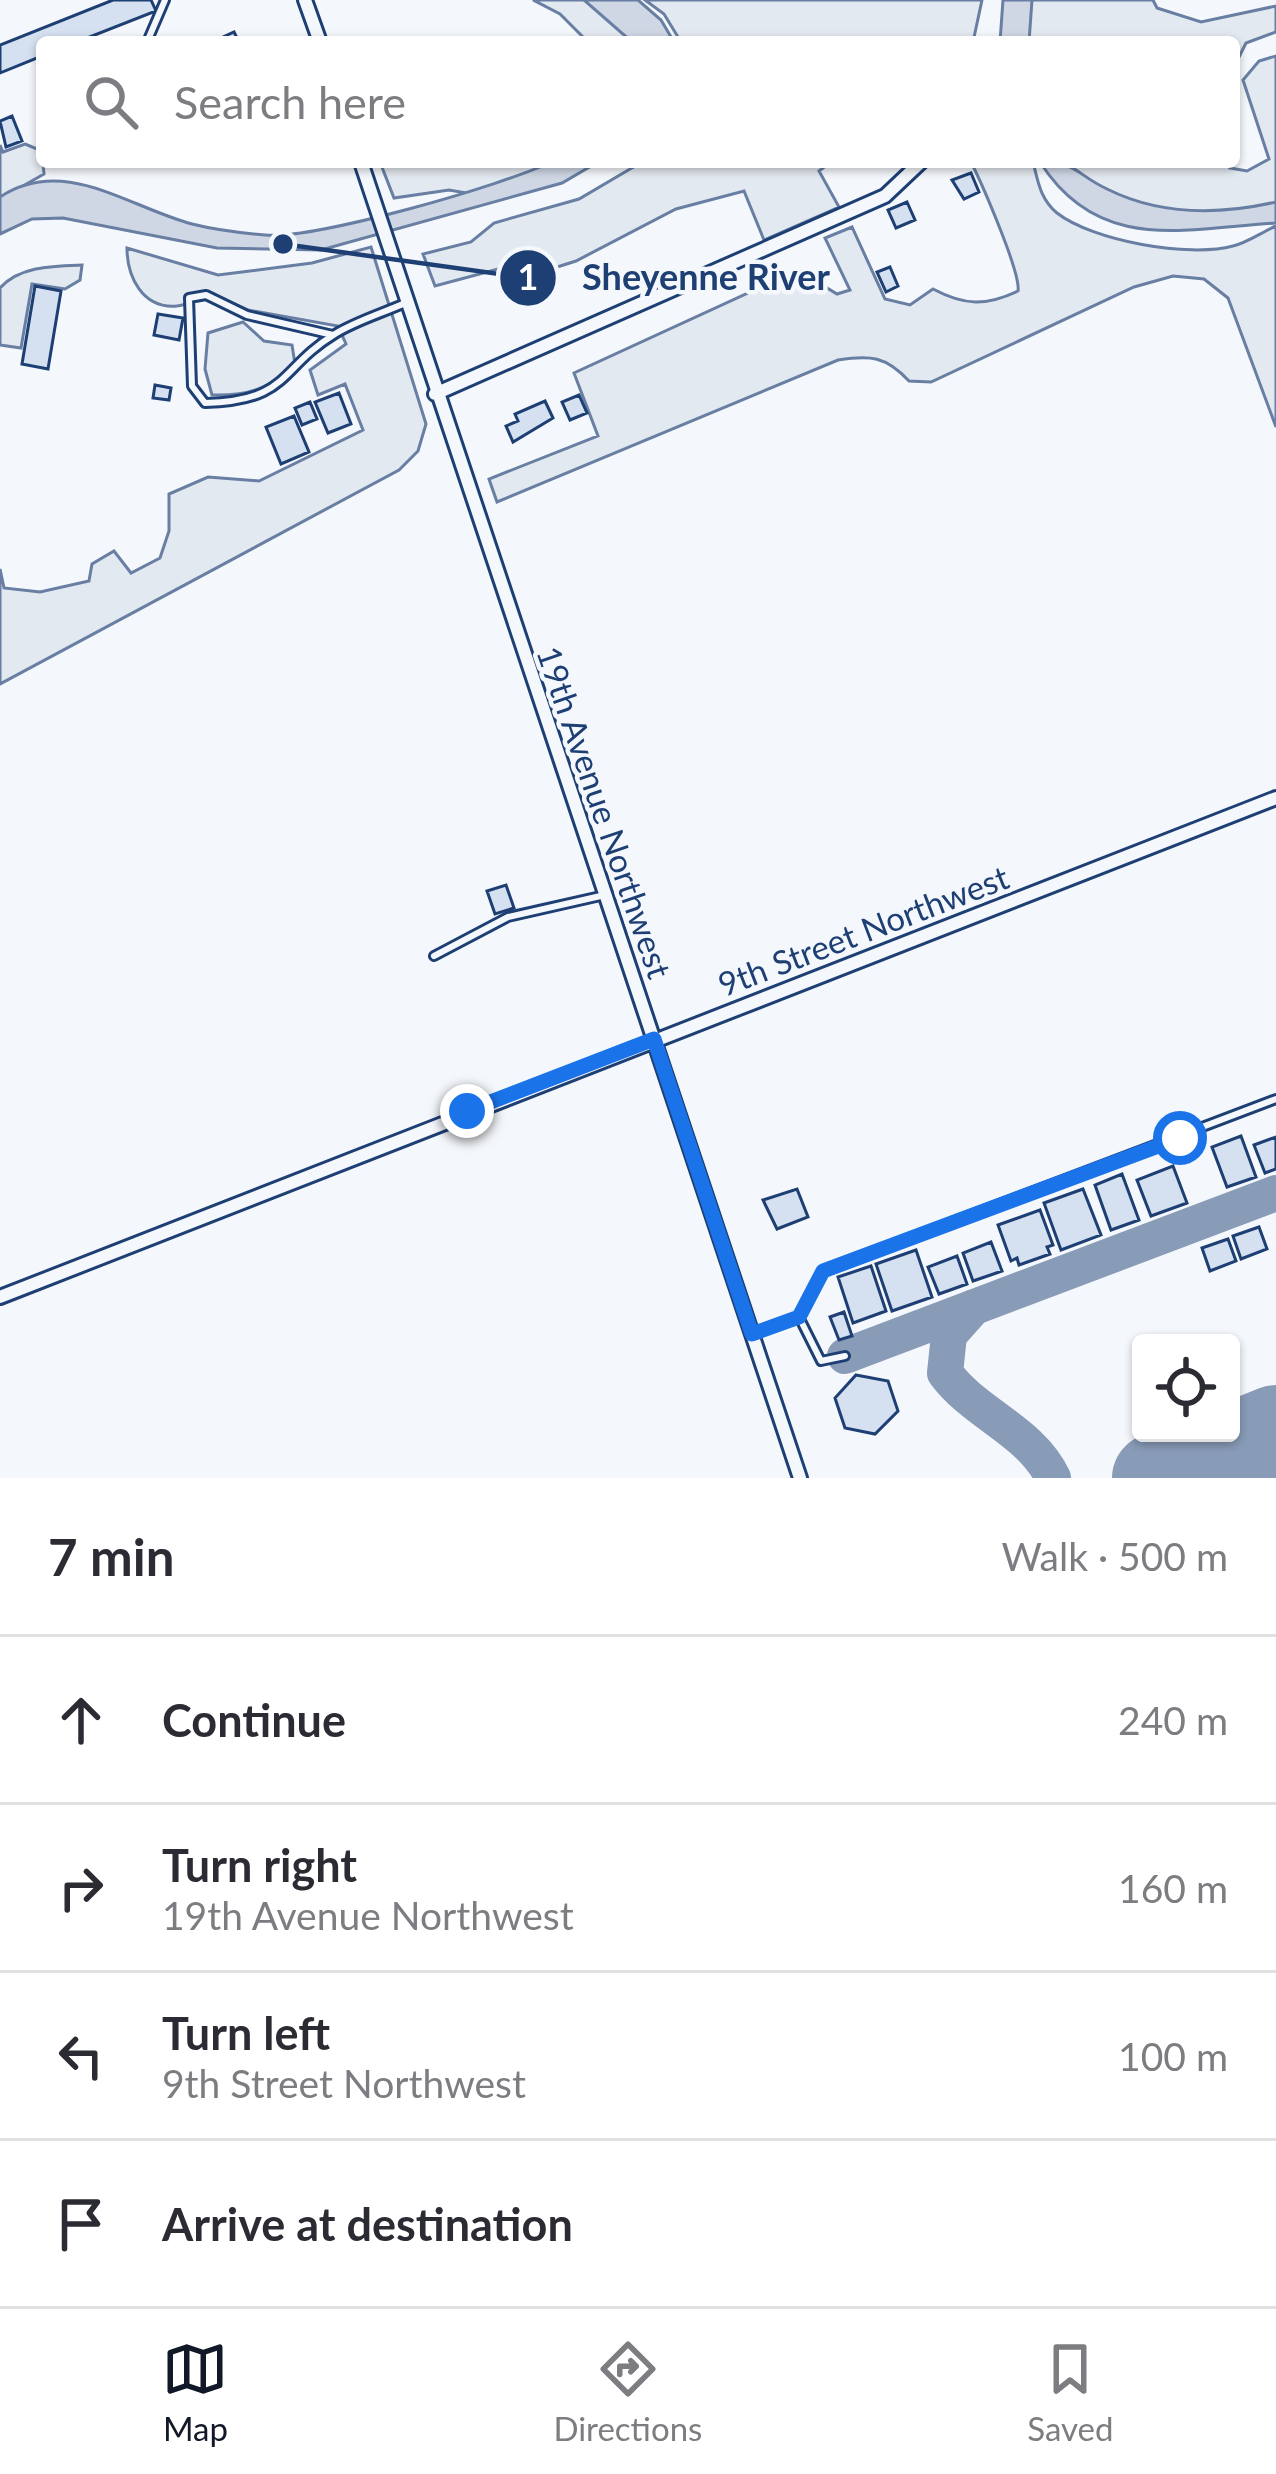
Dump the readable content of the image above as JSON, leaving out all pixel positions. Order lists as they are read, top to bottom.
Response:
{
  "streets": {
    "street": ["19th Avenue Northwest", "9th Street Northwest"]
  },
  "crossings": [
    ["19th Avenue Northwest", "9th Street Northwest"]
  ],
  "places": ["Sheyenne River"],
  "page": {
    "search": "Search here",
    "heading": ["7 min", "Walk · 500 m"],
    "list": [
      ["Continue", "240 m"],
      ["Turn right", "19th Avenue Northwest", "160 m"],
      ["Turn left", "9th Street Northwest", "100 m"],
      "Arrive at destination"
    ],
    "nav": ["Map", "Directions", "Saved"]
  }
}
